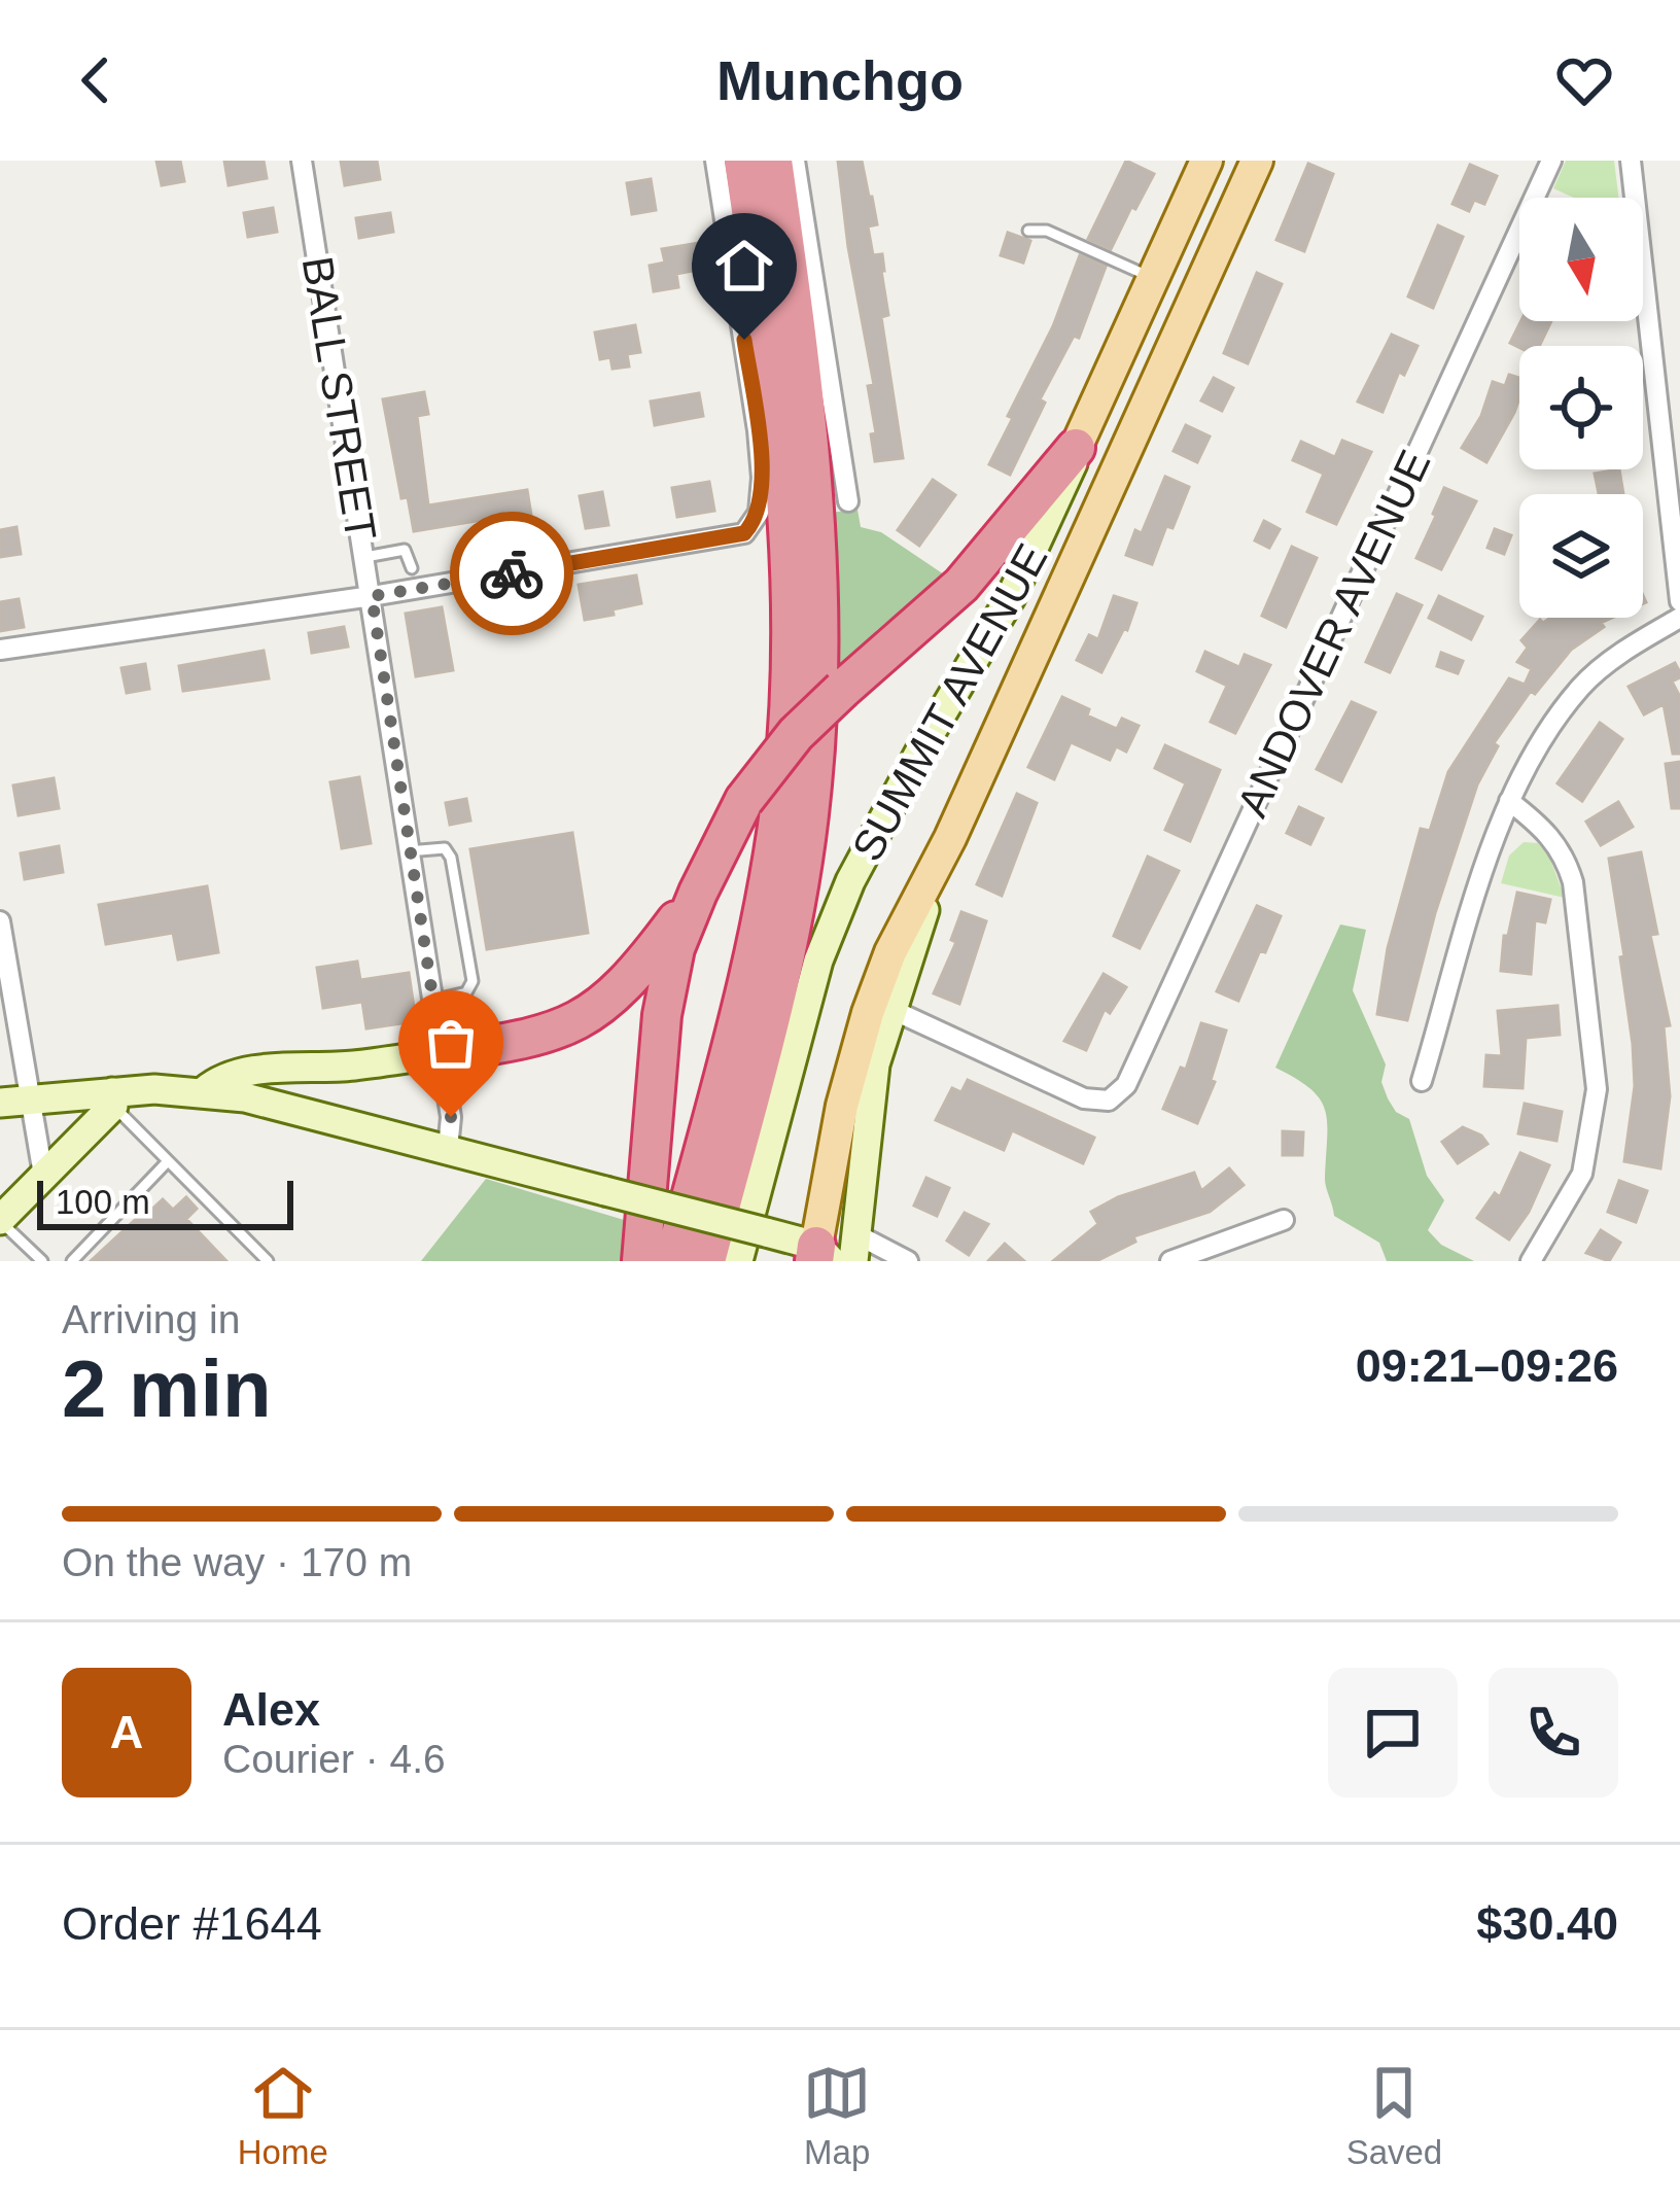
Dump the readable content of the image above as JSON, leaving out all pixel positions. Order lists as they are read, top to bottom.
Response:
{
  "streets": {
    "main road": ["SUMMIT AVENUE"],
    "street": ["BALL STREET", "ANDOVER AVENUE"]
  },
  "crossings": [
    ["ANDOVER AVENUE", "SUMMIT AVENUE"]
  ],
  "scale_bar": "100 m",
  "north": "bottom",
  "page": {
    "header": "Munchgo",
    "scale": "100 m",
    "heading": ["2 min", "Arriving in", "09:21–09:26"],
    "panel": [
      "Alex",
      "Courier · 4.6",
      "Order #1644",
      "$30.40"
    ],
    "bar": "On the way · 170 m",
    "round": "A",
    "tabs": ["Home", "Map", "Saved"]
  }
}
